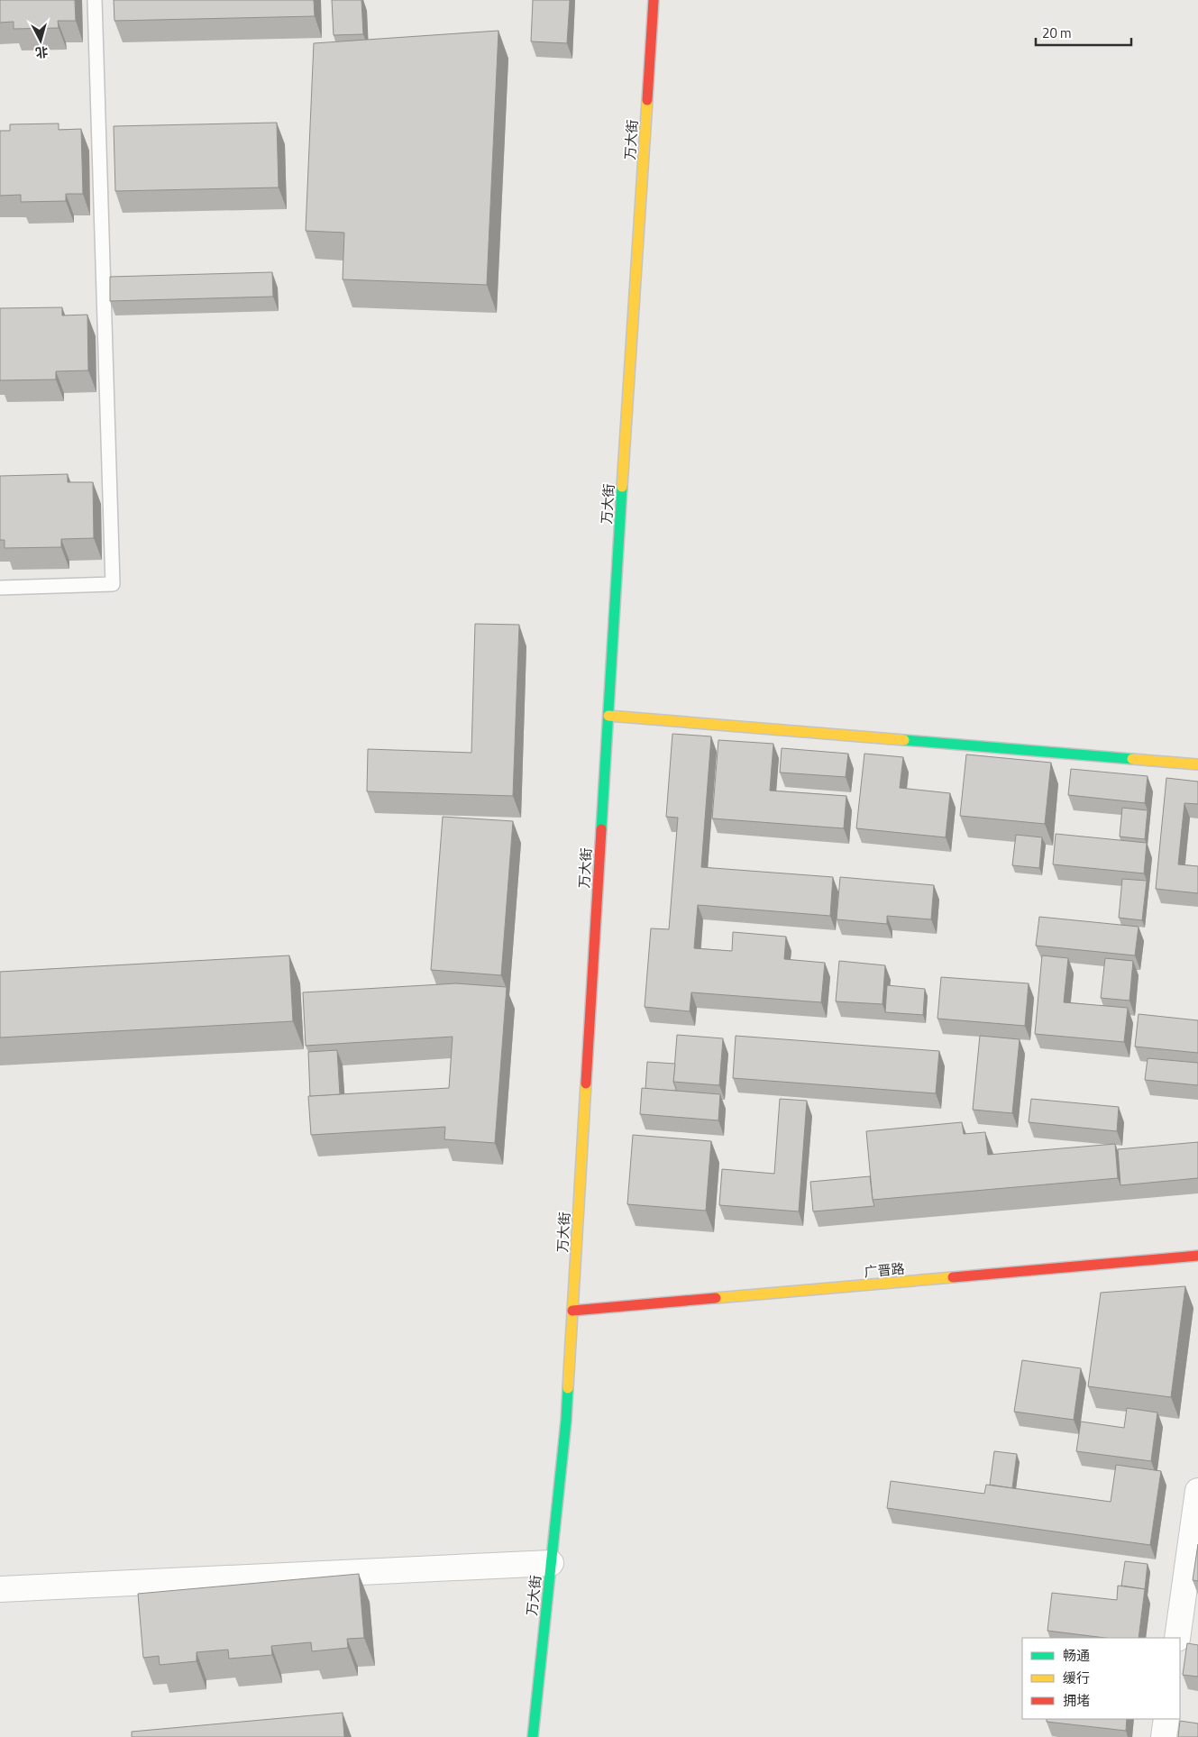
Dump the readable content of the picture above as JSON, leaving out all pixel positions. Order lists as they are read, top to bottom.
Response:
{
  "streets": {
    "street": ["万大街", "广晋路"]
  },
  "crossings": [
    ["万大街", "广晋路"]
  ],
  "legend": ["畅通", "缓行", "拥堵"],
  "scale_bar": "20 m",
  "north": "bottom"
}
